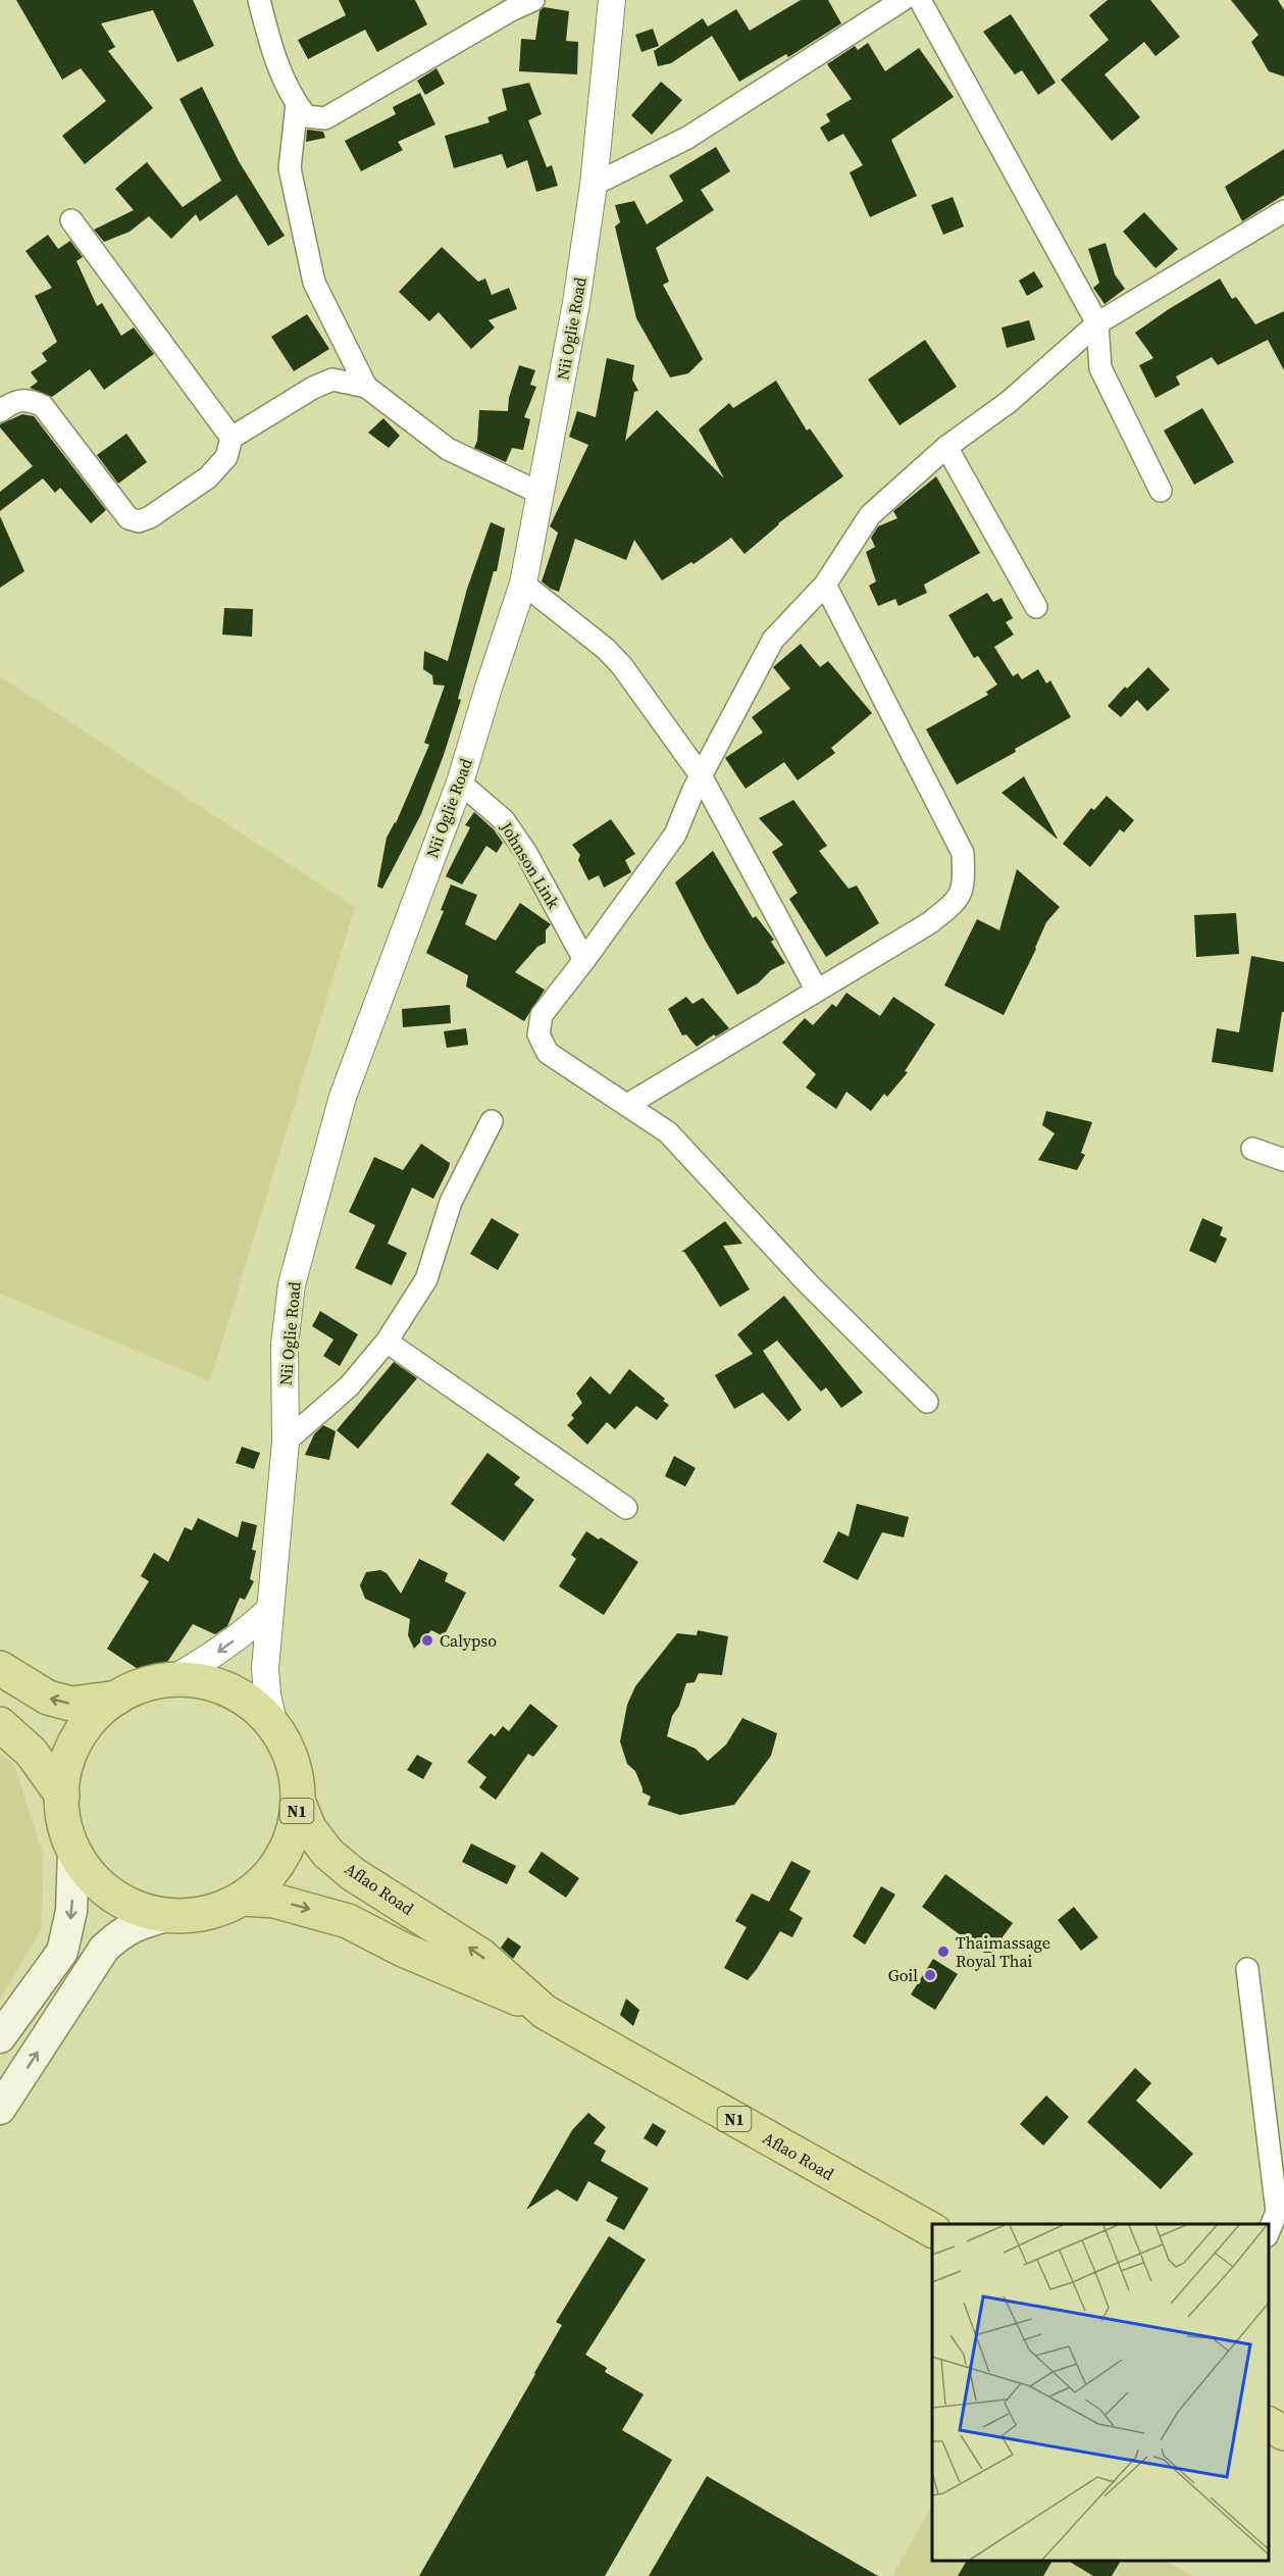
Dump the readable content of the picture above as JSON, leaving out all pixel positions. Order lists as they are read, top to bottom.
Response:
{
  "streets": {
    "highway": ["N1", "Aflao Road"],
    "street": ["Nii Oglie Road", "Johnson Link"]
  },
  "crossings": [
    ["Nii Oglie Road", "Johnson Link"],
    ["Nii Oglie Road", "N1"],
    ["N1", "Aflao Road"]
  ],
  "places": ["Calypso", "Thaimassage Royal Thai", "Goil"]
}
